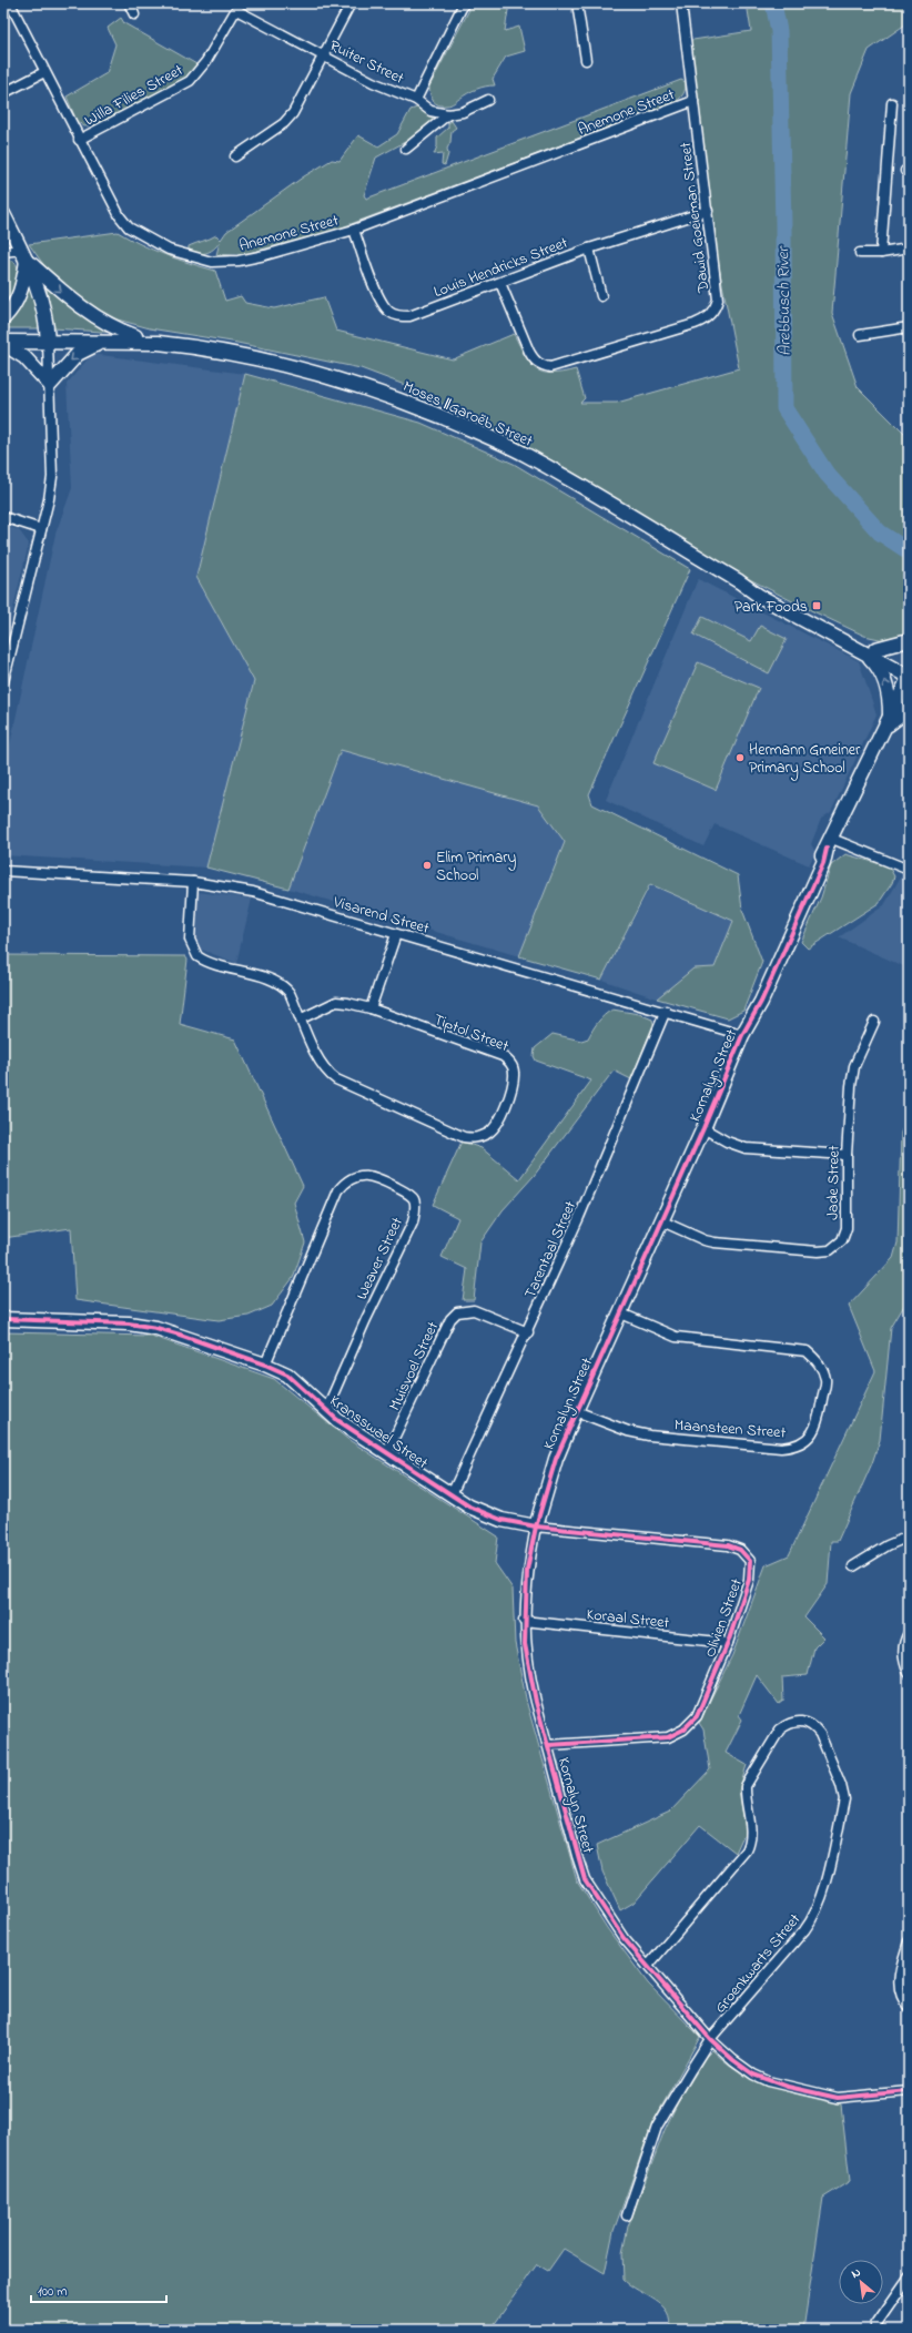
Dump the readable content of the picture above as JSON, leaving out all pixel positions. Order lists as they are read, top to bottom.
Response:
{
  "streets": {
    "main road": ["Moses ǁGaroëb Street", "Kornalyn Street", "Kransswael Street"],
    "street": [
      "Ruiter Street",
      "Willa Filies Street",
      "Anemone Street",
      "Dawid Goeieman Street",
      "Louis Hendricks Street",
      "Visarend Street",
      "Tiptol Street",
      "Jade Street",
      "Tarentaal Street",
      "Weaver Street",
      "Muisvoel Street",
      "Maansteen Street",
      "Koraal Street",
      "Olivien Street",
      "Groenkwarts Street"
    ]
  },
  "crossings": [
    ["Ruiter Street", "Willa Filies Street"],
    ["Willa Filies Street", "Anemone Street"],
    ["Anemone Street", "Dawid Goeieman Street"],
    ["Anemone Street", "Louis Hendricks Street"],
    ["Dawid Goeieman Street", "Louis Hendricks Street"],
    ["Moses ǁGaroëb Street", "Kornalyn Street"],
    ["Visarend Street", "Tiptol Street"],
    ["Visarend Street", "Kornalyn Street"],
    ["Visarend Street", "Tarentaal Street"],
    ["Kornalyn Street", "Jade Street"],
    ["Kornalyn Street", "Maansteen Street"],
    ["Kornalyn Street", "Kransswael Street"],
    ["Kornalyn Street", "Koraal Street"],
    ["Kornalyn Street", "Olivien Street"],
    ["Kornalyn Street", "Groenkwarts Street"],
    ["Tarentaal Street", "Muisvoel Street"],
    ["Tarentaal Street", "Kransswael Street"],
    ["Weaver Street", "Kransswael Street"],
    ["Muisvoel Street", "Kransswael Street"],
    ["Kransswael Street", "Olivien Street"],
    ["Koraal Street", "Olivien Street"]
  ],
  "water": ["Arebbusch River"],
  "places": {
    "transit": ["Park Foods"],
    "other": ["Hermann Gmeiner Primary School", "Elim Primary School"]
  },
  "scale_bar": "100 m",
  "north": "top left"
}
